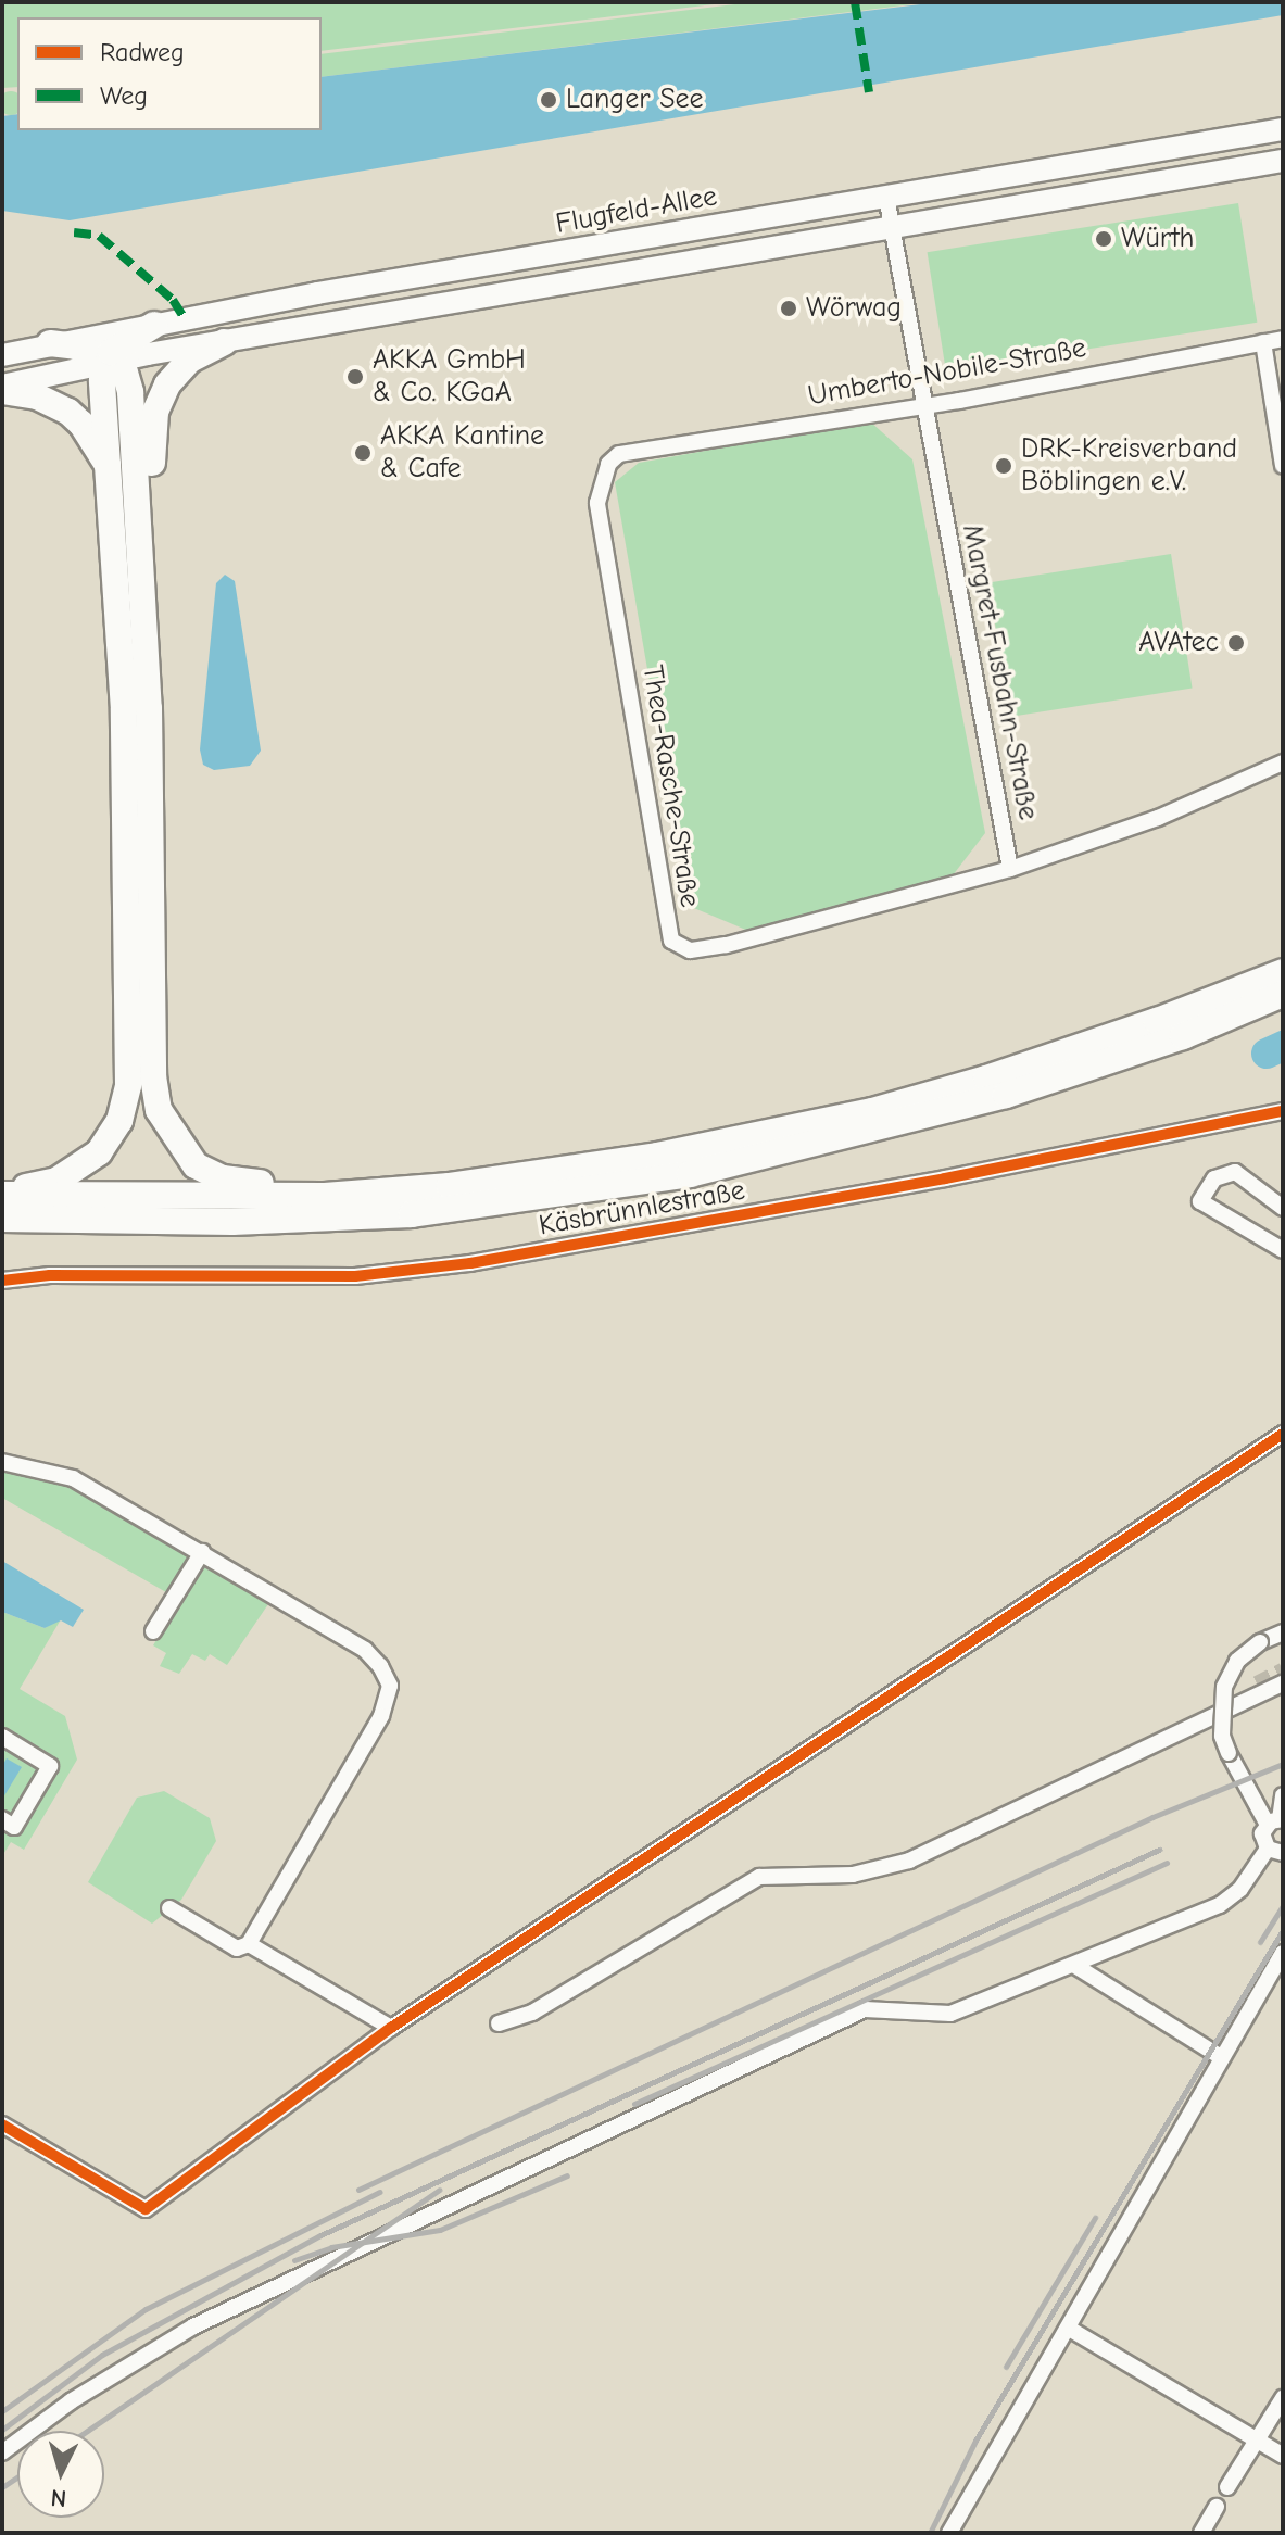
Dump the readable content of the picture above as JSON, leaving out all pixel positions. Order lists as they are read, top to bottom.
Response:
{
  "streets": {
    "main road": ["Flugfeld-Allee"],
    "street": [
      "Umberto-Nobile-Straße",
      "Margret-Fusbahn-Straße",
      "Thea-Rasche-Straße",
      "Käsbrünnlestraße"
    ]
  },
  "crossings": [
    ["Flugfeld-Allee", "Margret-Fusbahn-Straße"],
    ["Umberto-Nobile-Straße", "Margret-Fusbahn-Straße"],
    ["Umberto-Nobile-Straße", "Thea-Rasche-Straße"],
    ["Margret-Fusbahn-Straße", "Thea-Rasche-Straße"]
  ],
  "places": [
    "Langer See",
    "Würth",
    "Wörwag",
    "AKKA GmbH & Co. KGaA",
    "AKKA Kantine & Cafe",
    "DRK-Kreisverband Böblingen e.V.",
    "AVAtec"
  ],
  "legend": ["Radweg", "Weg"],
  "north": "bottom"
}
